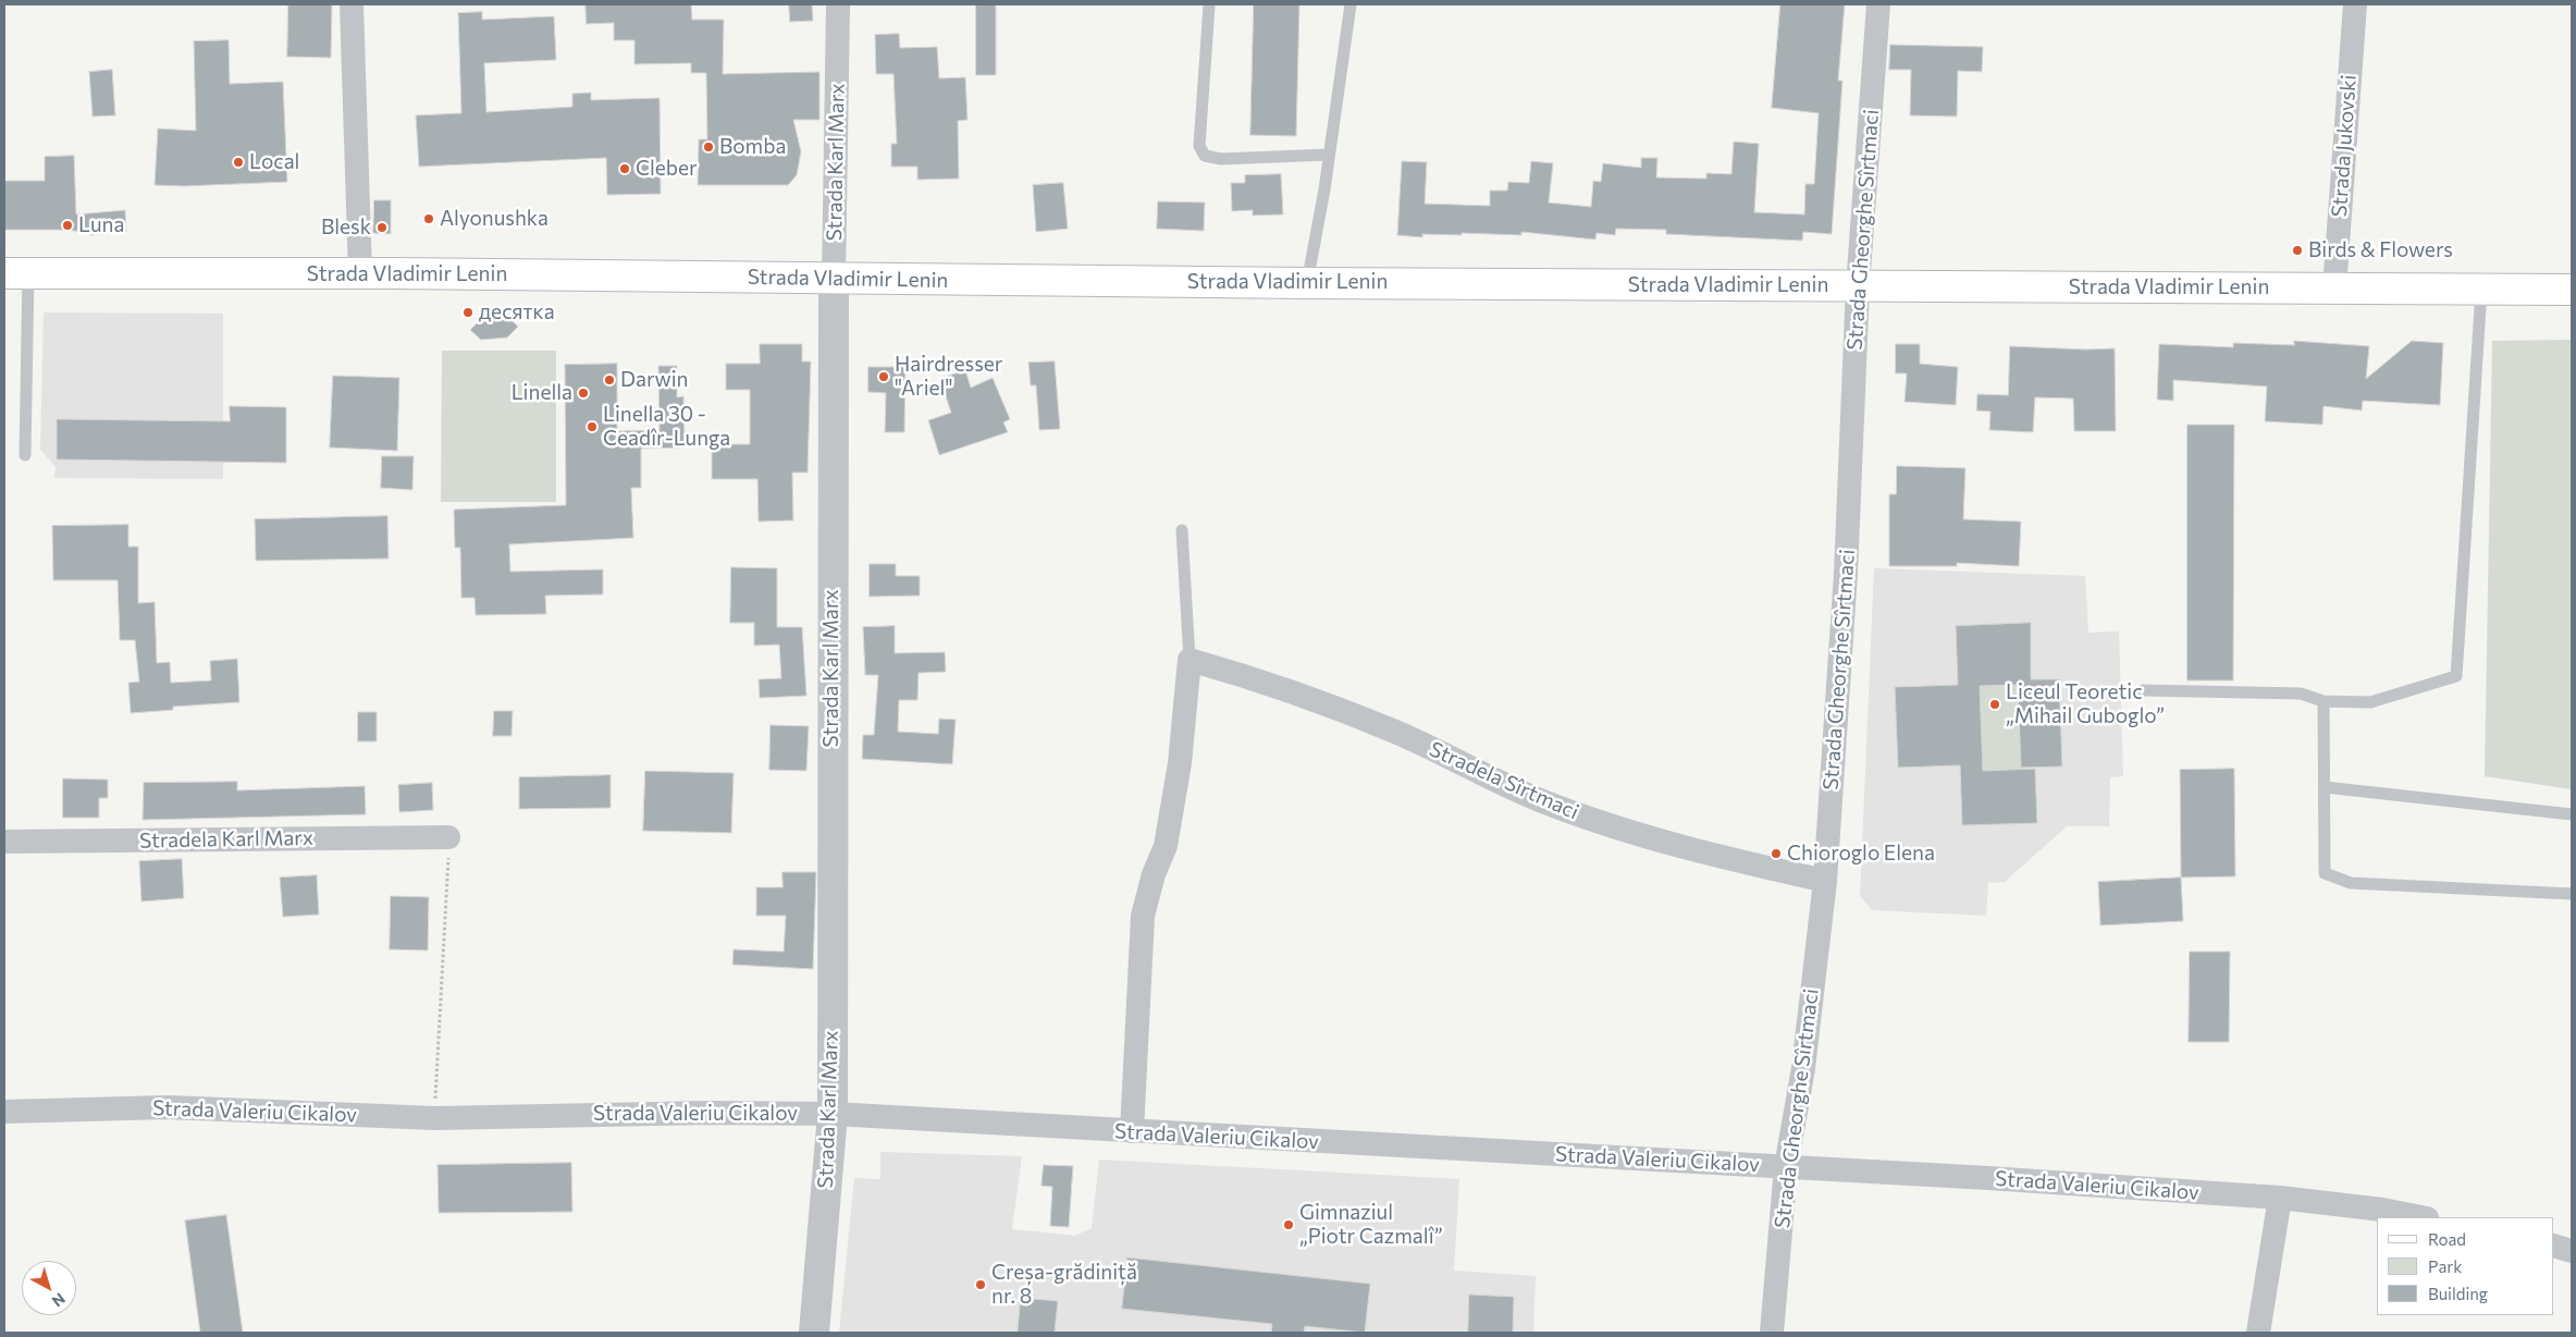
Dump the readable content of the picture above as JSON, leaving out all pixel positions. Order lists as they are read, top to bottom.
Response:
{
  "streets": {
    "main road": ["Strada Vladimir Lenin"],
    "street": [
      "Strada Jukovski",
      "Strada Karl Marx",
      "Strada Gheorghe Sîrtmaci",
      "Stradela Sîrtmaci",
      "Stradela Karl Marx",
      "Strada Valeriu Cikalov"
    ]
  },
  "crossings": [
    ["Strada Jukovski", "Strada Vladimir Lenin"],
    ["Strada Karl Marx", "Strada Vladimir Lenin"],
    ["Strada Karl Marx", "Strada Valeriu Cikalov"],
    ["Strada Gheorghe Sîrtmaci", "Strada Vladimir Lenin"],
    ["Strada Gheorghe Sîrtmaci", "Stradela Sîrtmaci"],
    ["Strada Gheorghe Sîrtmaci", "Strada Valeriu Cikalov"]
  ],
  "places": [
    "Bomba",
    "Local",
    "Cleber",
    "Alyonushka",
    "Luna",
    "Blesk",
    "Birds & Flowers",
    "десятка",
    "Hairdresser \"Ariel\"",
    "Darwin",
    "Linella",
    "Linella 30 - Ceadîr-Lunga",
    "Liceul Teoretic „Mihail Guboglo”",
    "Chioroglo Elena",
    "Gimnaziul „Piotr Cazmalî”",
    "Creșa-grădiniță nr. 8"
  ],
  "legend": ["Road", "Park", "Building"],
  "north": "bottom right"
}
